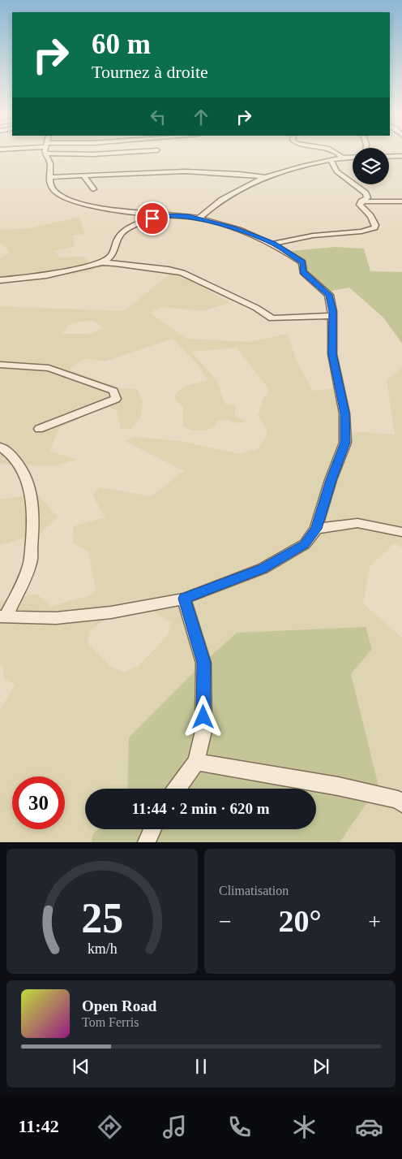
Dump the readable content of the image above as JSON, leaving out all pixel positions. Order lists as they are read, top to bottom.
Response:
{
  "page": {
    "turn": ["60 m", "Tournez à droite"],
    "limit": "30",
    "trip": "11:44 · 2 min · 620 m",
    "tile": "Climatisation",
    "heat": ["−", "20°", "+"],
    "song": ["Open Road", "Tom Ferris"],
    "tabs": "11:42",
    "gauge": ["25", "km/h"]
  }
}
